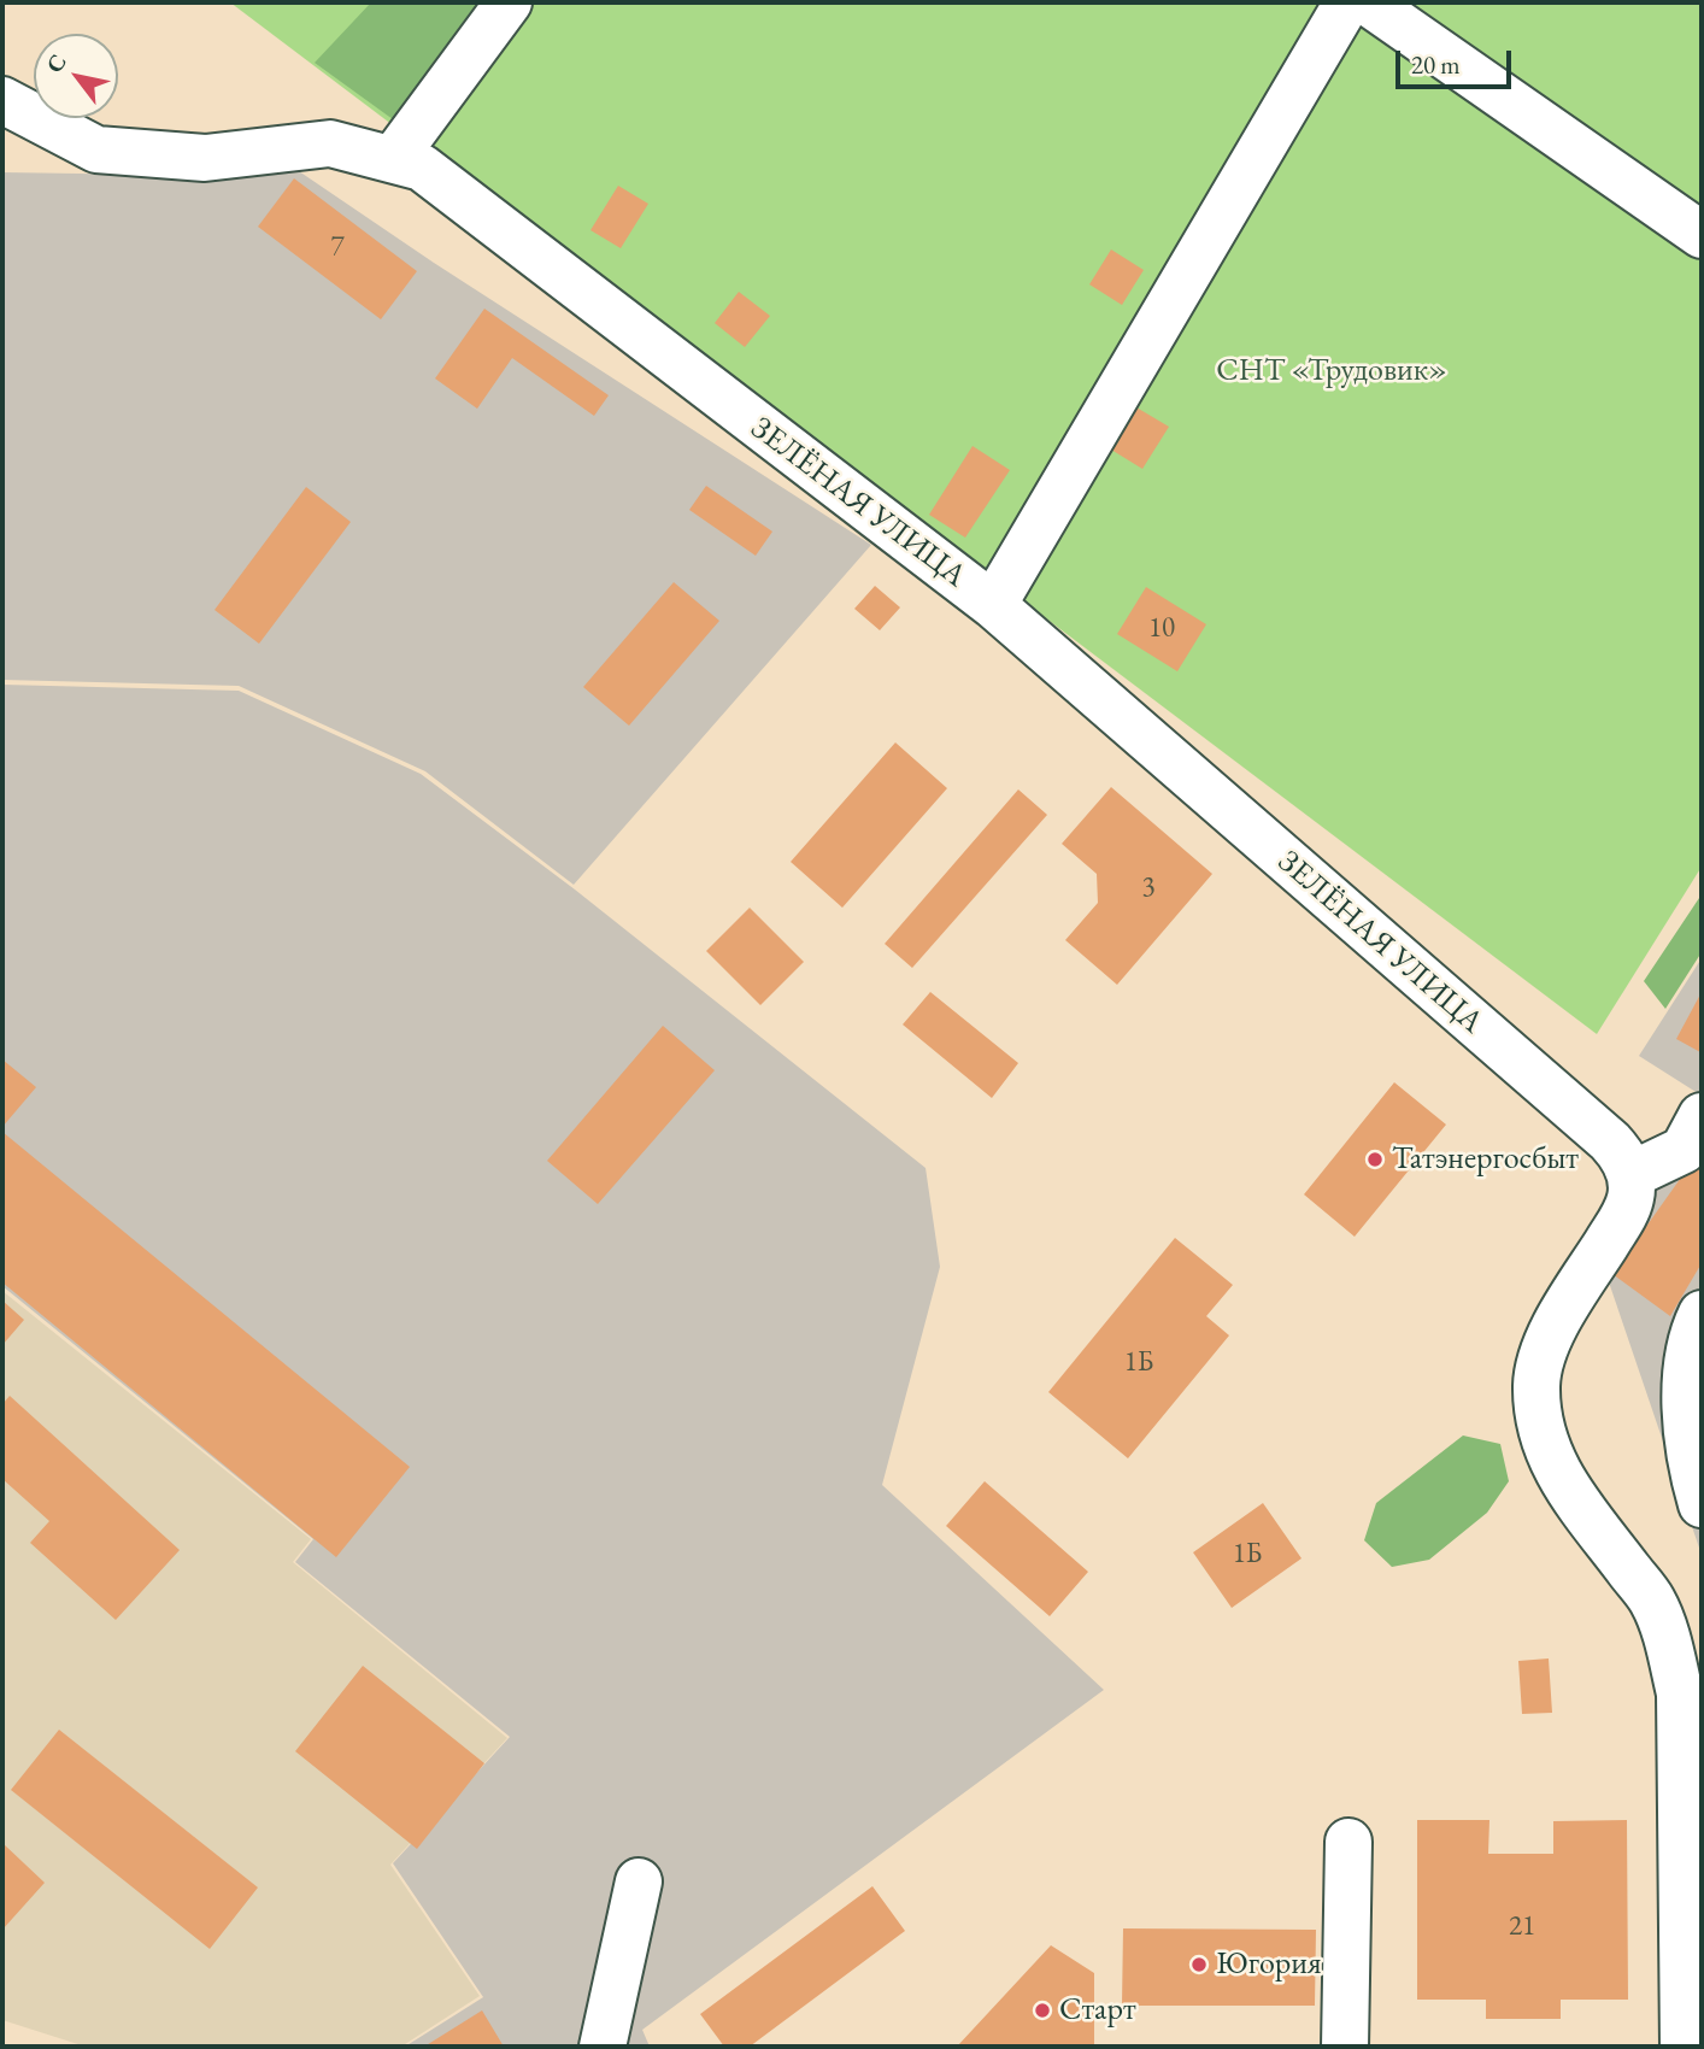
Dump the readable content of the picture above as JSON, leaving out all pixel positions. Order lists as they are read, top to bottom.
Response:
{
  "streets": {
    "street": ["ЗЕЛЁНАЯ УЛИЦА"]
  },
  "parks": ["СНТ «Трудовик»"],
  "places": ["Татэнергосбыт", "Югория", "Старт"],
  "house_numbers": [
    "7",
    "10",
    "3",
    "1Б",
    "1Б",
    "21"
  ],
  "scale_bar": "20 m",
  "north": "top left"
}
